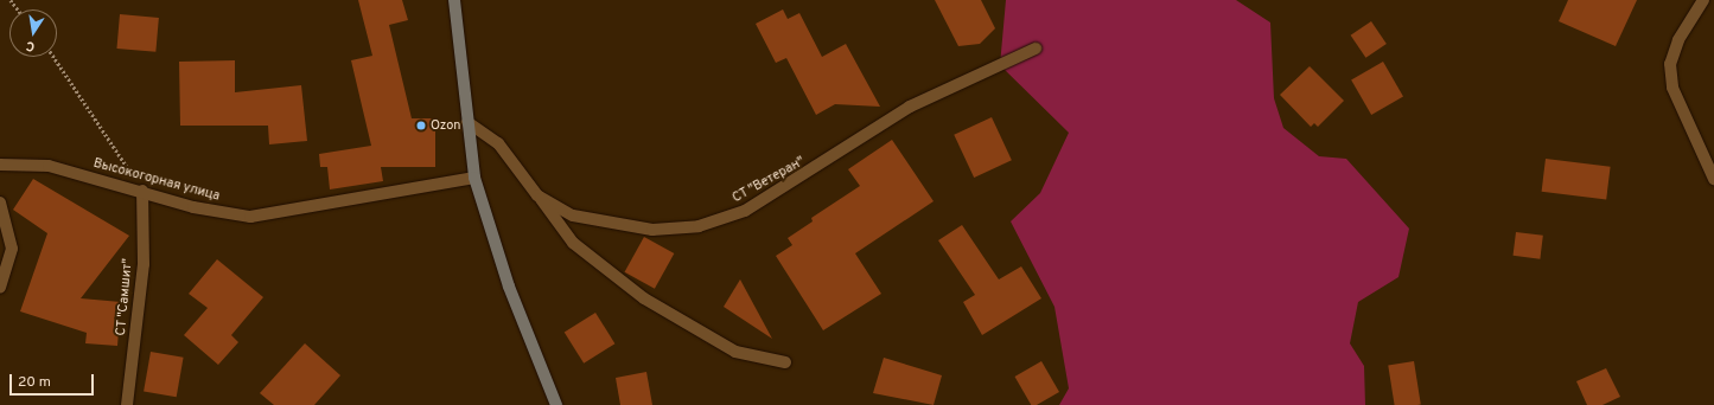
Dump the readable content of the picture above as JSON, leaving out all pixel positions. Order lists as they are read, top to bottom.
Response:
{
  "streets": {
    "street": ["Высокогорная улица", "СТ \"Ветеран\"", "СТ \"Самшит\""]
  },
  "crossings": [
    ["Высокогорная улица", "СТ \"Самшит\""]
  ],
  "places": ["Ozon"],
  "scale_bar": "20 m",
  "north": "bottom"
}
